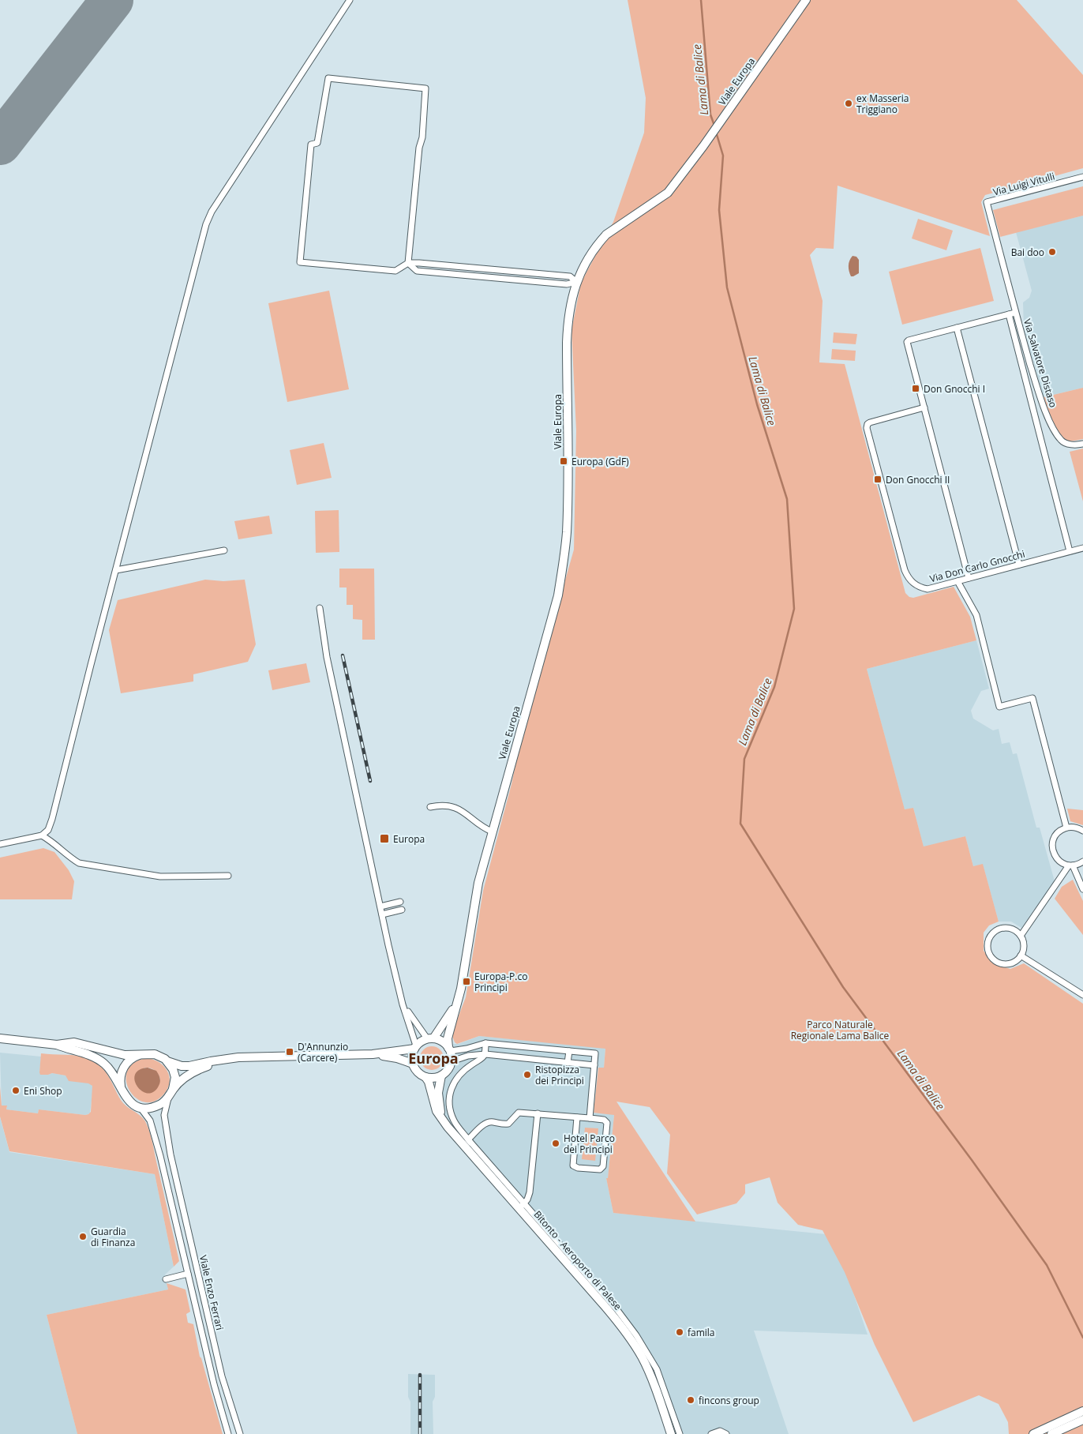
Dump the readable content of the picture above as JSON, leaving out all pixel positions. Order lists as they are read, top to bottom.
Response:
{
  "streets": {
    "main road": ["Viale Europa", "Bitonto - Aeroporto di Palese"],
    "street": [
      "Via Luigi Vitulli",
      "Via Salvatore Distaso",
      "Via Don Carlo Gnocchi",
      "Viale Enzo Ferrari"
    ]
  },
  "crossings": [
    ["Viale Europa", "Bitonto - Aeroporto di Palese"],
    ["Via Luigi Vitulli", "Via Salvatore Distaso"]
  ],
  "districts": ["Europa"],
  "water": ["Lama di Balice"],
  "parks": ["Parco Naturale Regionale Lama Balice"],
  "places": {
    "other": [
      "ex Masseria Triggiano",
      "Bai doo",
      "Ristopizza dei Principi",
      "Eni Shop",
      "Hotel Parco dei Principi",
      "Guardia di Finanza",
      "famila",
      "fincons group"
    ],
    "transit": [
      "Don Gnocchi I",
      "Europa (GdF)",
      "Don Gnocchi II",
      "Europa",
      "Europa-P.co Principi",
      "D'Annunzio (Carcere)"
    ]
  }
}
